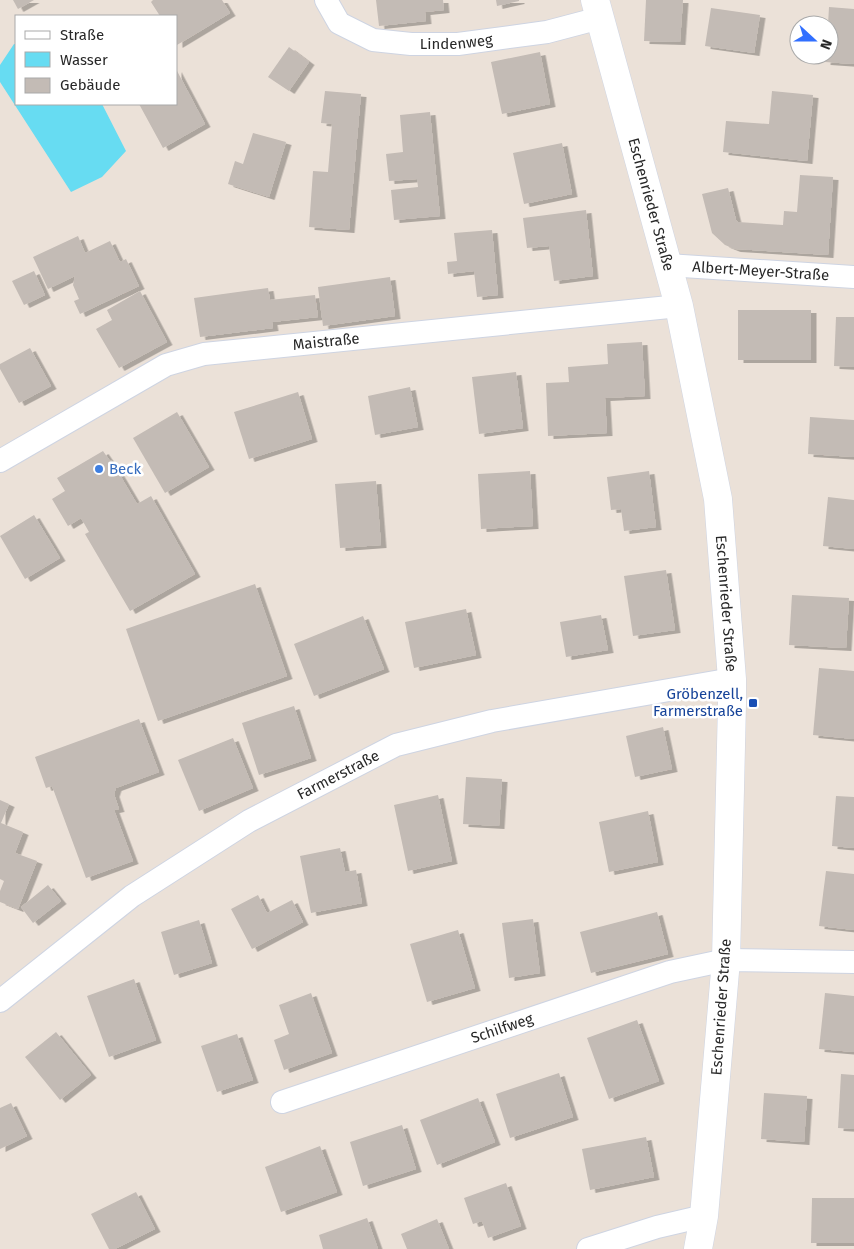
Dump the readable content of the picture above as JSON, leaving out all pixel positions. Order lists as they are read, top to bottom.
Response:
{
  "streets": {
    "street": [
      "Lindenweg",
      "Eschenrieder Straße",
      "Albert-Meyer-Straße",
      "Maistraße",
      "Farmerstraße",
      "Schilfweg"
    ]
  },
  "crossings": [
    ["Lindenweg", "Eschenrieder Straße"],
    ["Eschenrieder Straße", "Albert-Meyer-Straße"],
    ["Eschenrieder Straße", "Maistraße"],
    ["Eschenrieder Straße", "Farmerstraße"],
    ["Eschenrieder Straße", "Schilfweg"]
  ],
  "places": {
    "other": ["Beck"],
    "transit": ["Gröbenzell, Farmerstraße"]
  },
  "legend": ["Straße", "Wasser", "Gebäude"],
  "north": "right"
}
